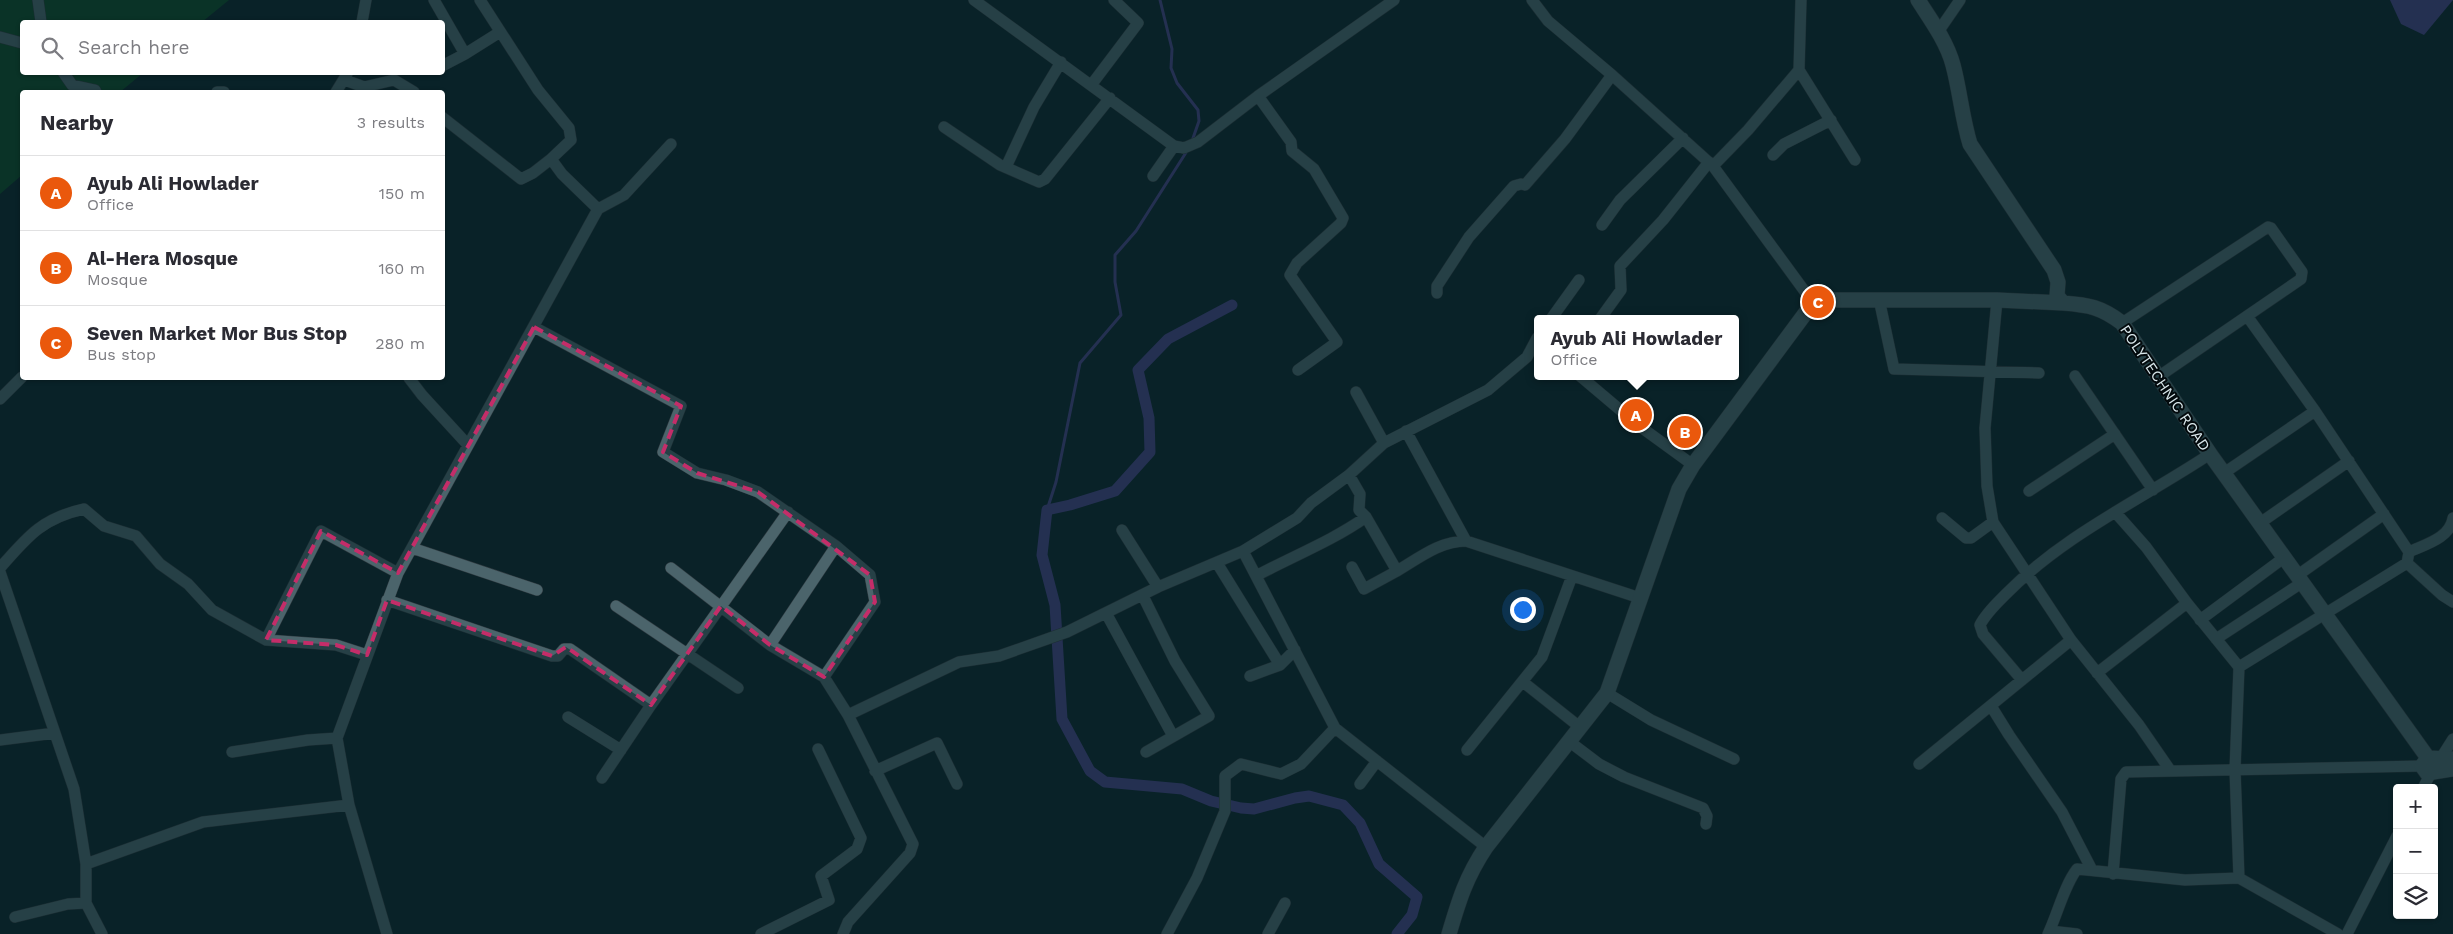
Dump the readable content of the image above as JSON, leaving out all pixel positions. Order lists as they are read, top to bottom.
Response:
{
  "streets": {
    "street": ["POLYTECHNIC ROAD"]
  },
  "page": {
    "search": "Search here",
    "heading": ["Nearby", "3 results"],
    "list": [
      {
        "mark": "A",
        "name": "Ayub Ali Howlader",
        "note": "Office",
        "value": "150 m"
      },
      {
        "mark": "B",
        "name": "Al-Hera Mosque",
        "note": "Mosque",
        "value": "160 m"
      },
      {
        "mark": "C",
        "name": "Seven Market Mor Bus Stop",
        "note": "Bus stop",
        "value": "280 m"
      }
    ],
    "pins": ["C", "A", "B"],
    "popup": ["Ayub Ali Howlader", "Office"],
    "map_buttons": ["+", "−"]
  }
}
